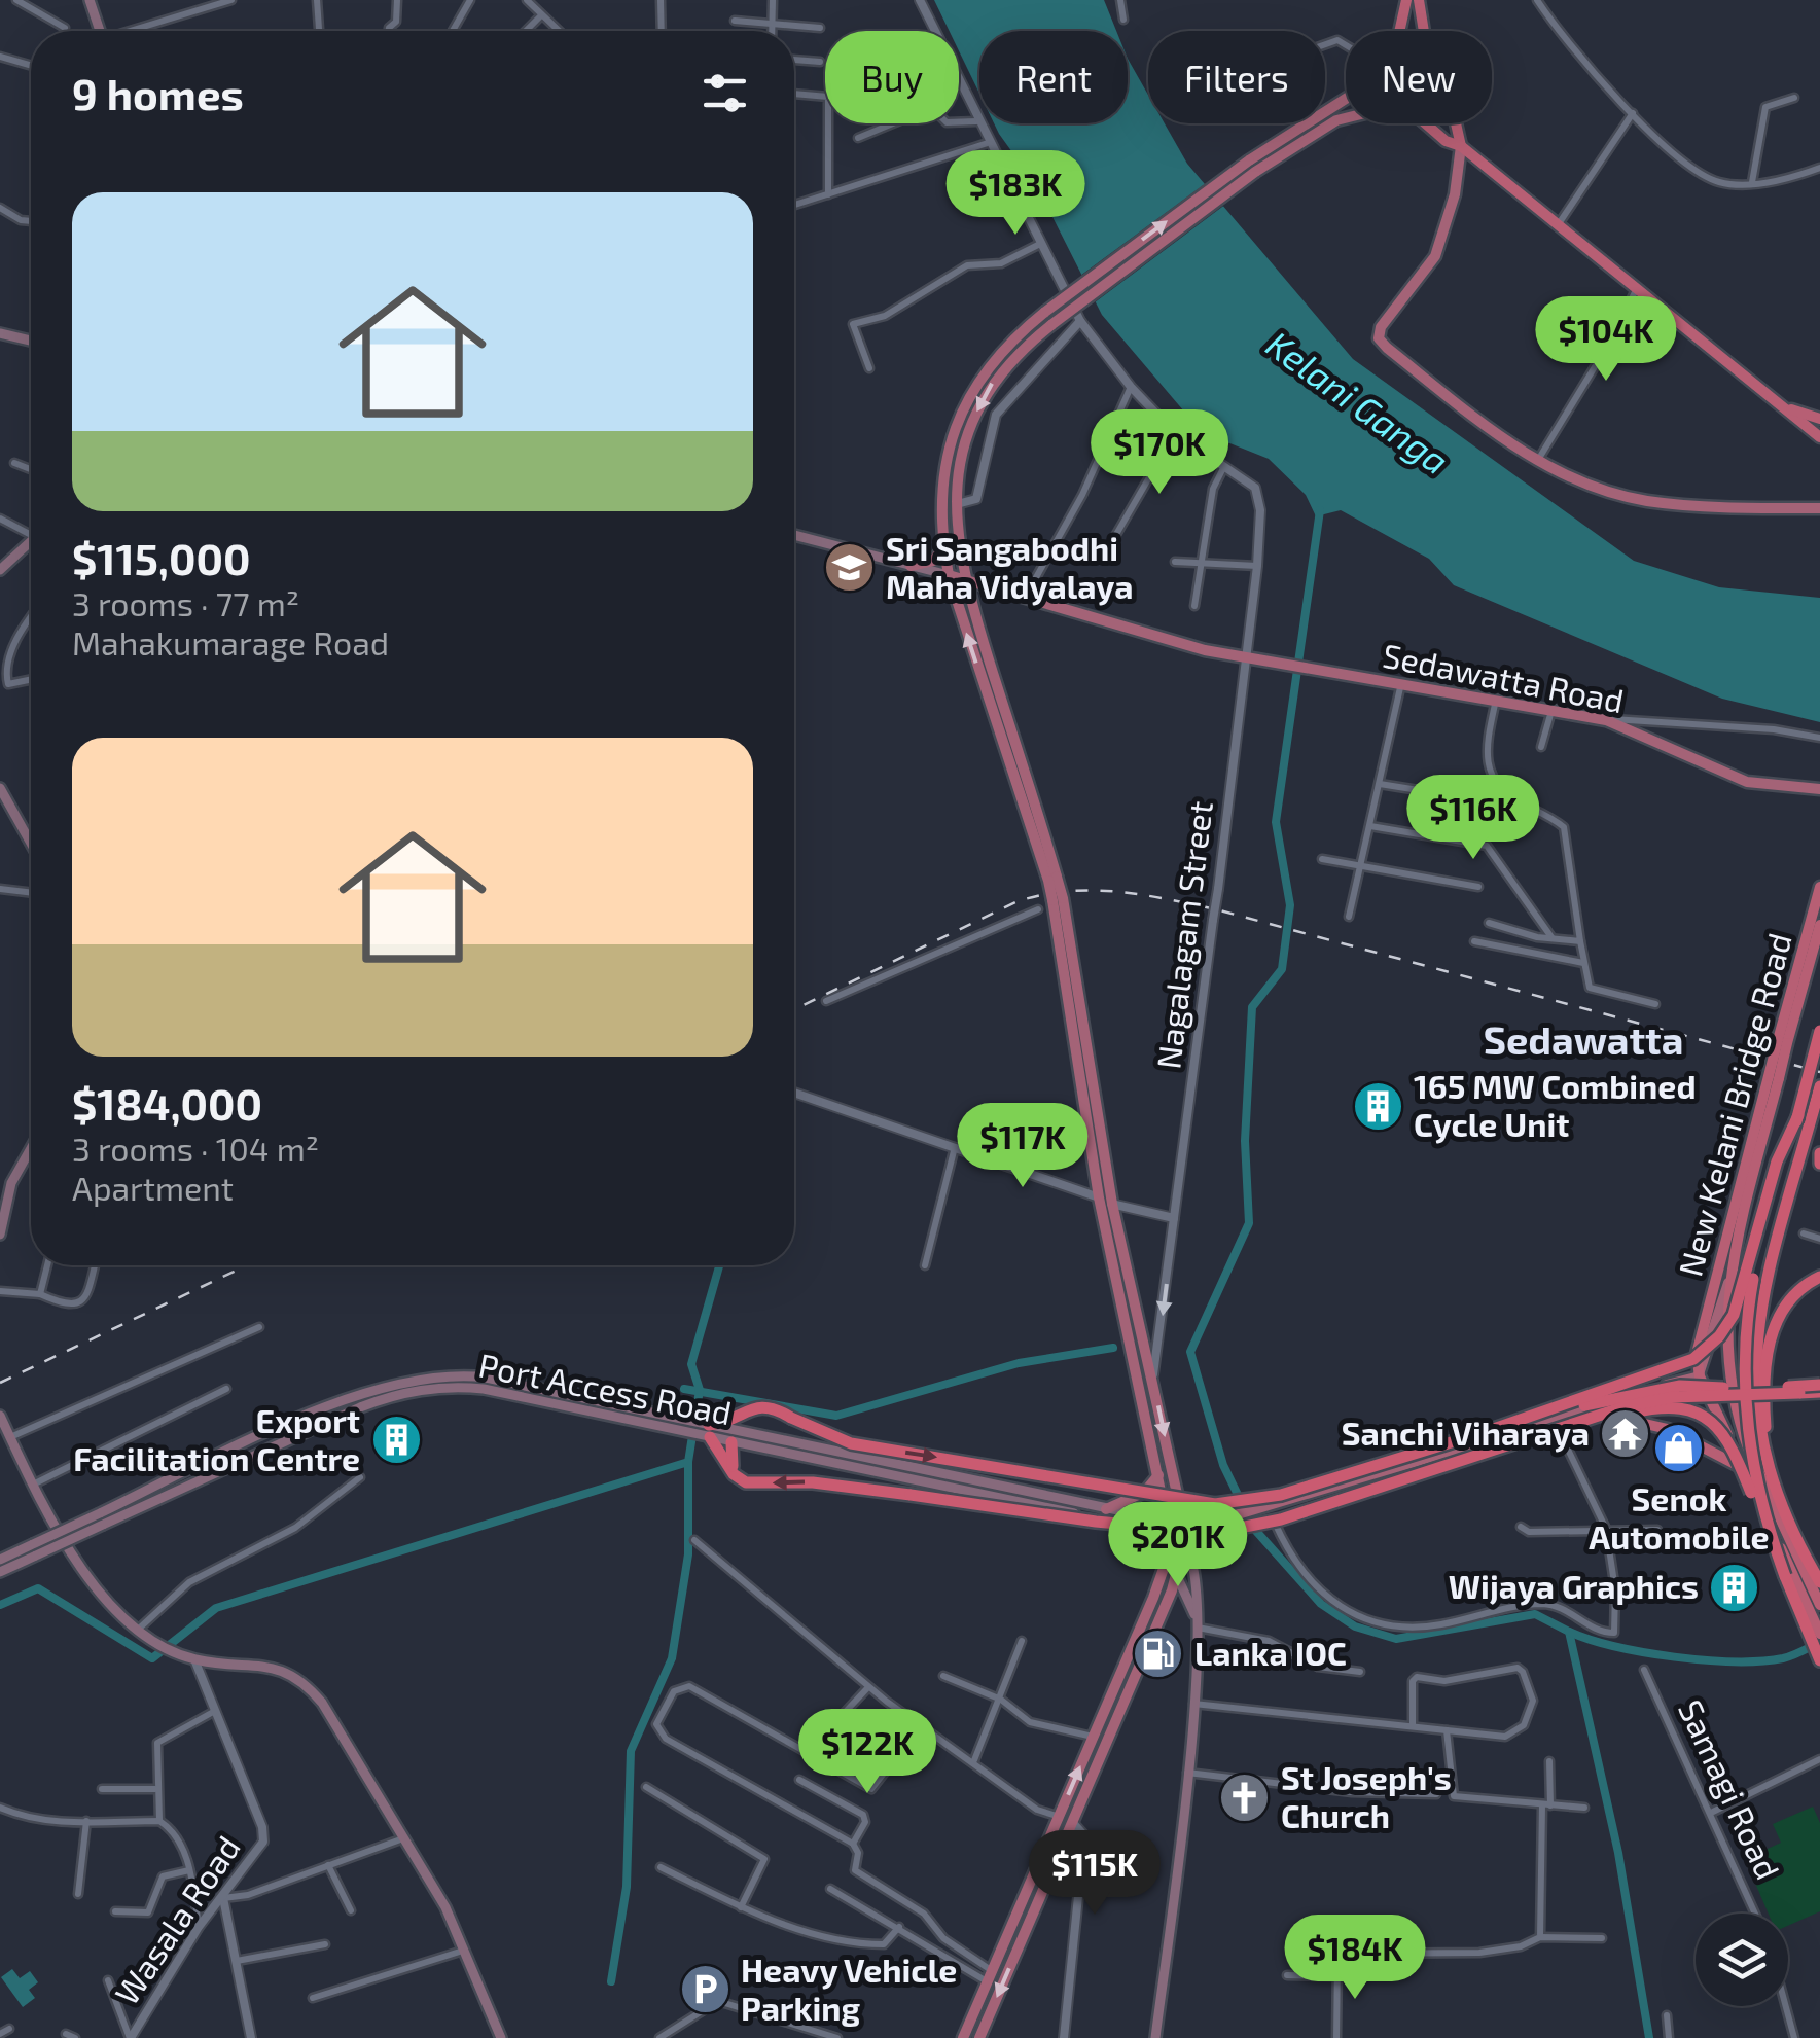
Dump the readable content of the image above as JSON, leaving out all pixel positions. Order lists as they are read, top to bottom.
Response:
{
  "streets": {
    "highway": ["New Kelani Bridge Road"],
    "main road": ["Sedawatta Road", "Port Access Road"],
    "street": ["Nagalagam Street", "Samagi Road", "Wasala Road"]
  },
  "crossings": [
    ["Sedawatta Road", "Nagalagam Street"],
    ["New Kelani Bridge Road", "Port Access Road"]
  ],
  "districts": ["Sedawatta"],
  "water": ["Kelani Ganga"],
  "places": {
    "school or university": ["Sri Sangabodhi Maha Vidyalaya"],
    "building": ["165 MW Combined Cycle Unit", "Export Facilitation Centre", "Wijaya Graphics"],
    "temple": ["Sanchi Viharaya"],
    "shop": ["Senok Automobile"],
    "fuel station": ["Lanka IOC"],
    "church": ["St Joseph's Church"],
    "parking": ["Heavy Vehicle Parking"]
  },
  "page": {
    "chip": [
      "Buy",
      "Rent",
      "Filters",
      "New"
    ],
    "heading": "9 homes",
    "price": [
      "$183K",
      "$104K",
      "$170K",
      "$116K",
      "$117K",
      "$201K",
      "$122K",
      "$115K",
      "$184K"
    ],
    "list": [
      {
        "name": "$115,000",
        "note": "3 rooms · 77 m² · Mahakumarage Road"
      },
      {
        "name": "$184,000",
        "note": "3 rooms · 104 m² · Apartment"
      }
    ]
  }
}
